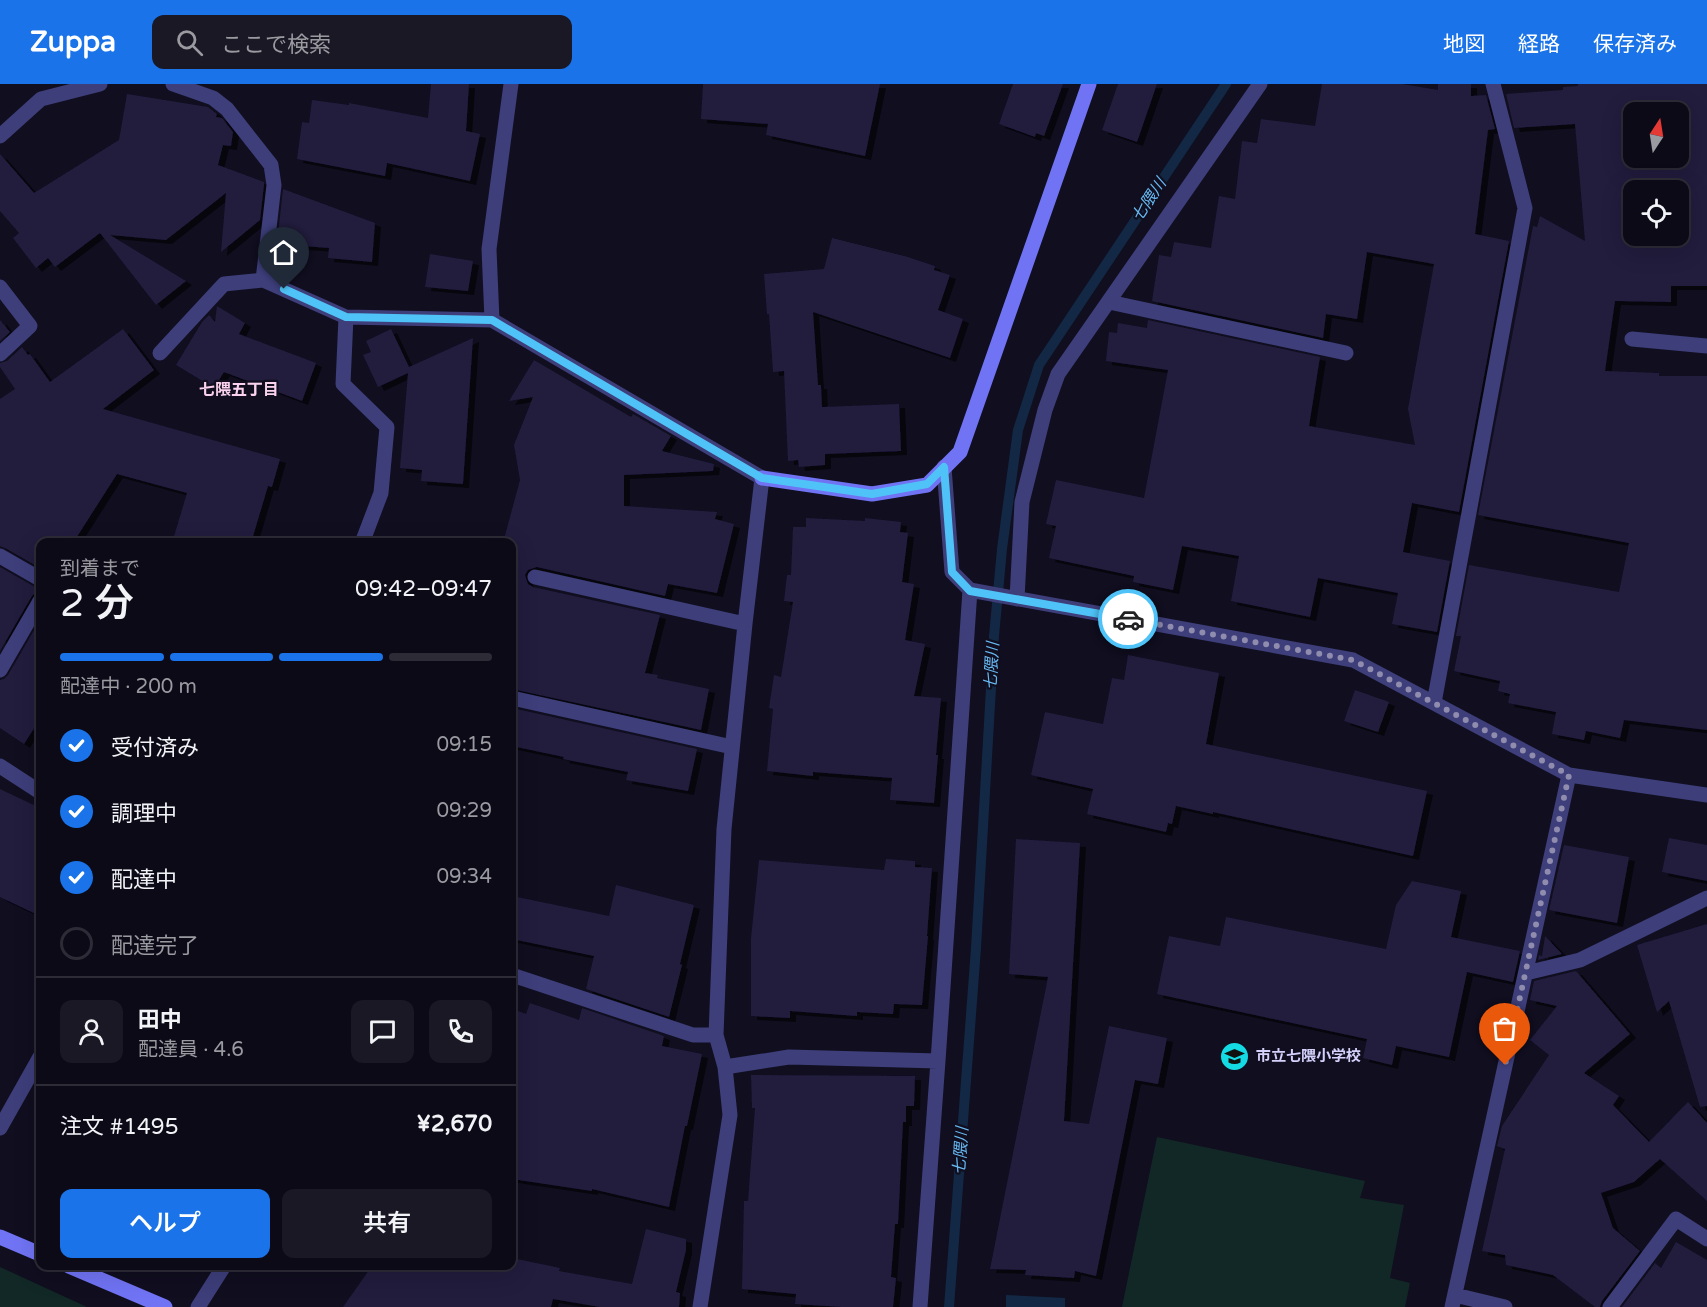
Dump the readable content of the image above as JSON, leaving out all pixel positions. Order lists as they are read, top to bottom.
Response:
{
  "districts": ["七隈五丁目"],
  "water": ["七隈川"],
  "places": {
    "school or university": ["市立七隈小学校"]
  },
  "north": "top",
  "page": {
    "header": "Zuppa",
    "search": "ここで検索",
    "nav": ["地図", "経路", "保存済み"],
    "heading": ["2 分", "到着まで", "09:42–09:47"],
    "panel": [
      "田中",
      "配達員 · 4.6",
      "注文 #1495",
      "¥2,670"
    ],
    "bar": "配達中 · 200 m",
    "list": [
      ["受付済み", "09:15"],
      ["調理中", "09:29"],
      ["配達中", "09:34"],
      "配達完了"
    ],
    "buttons": ["ヘルプ", "共有"]
  }
}
